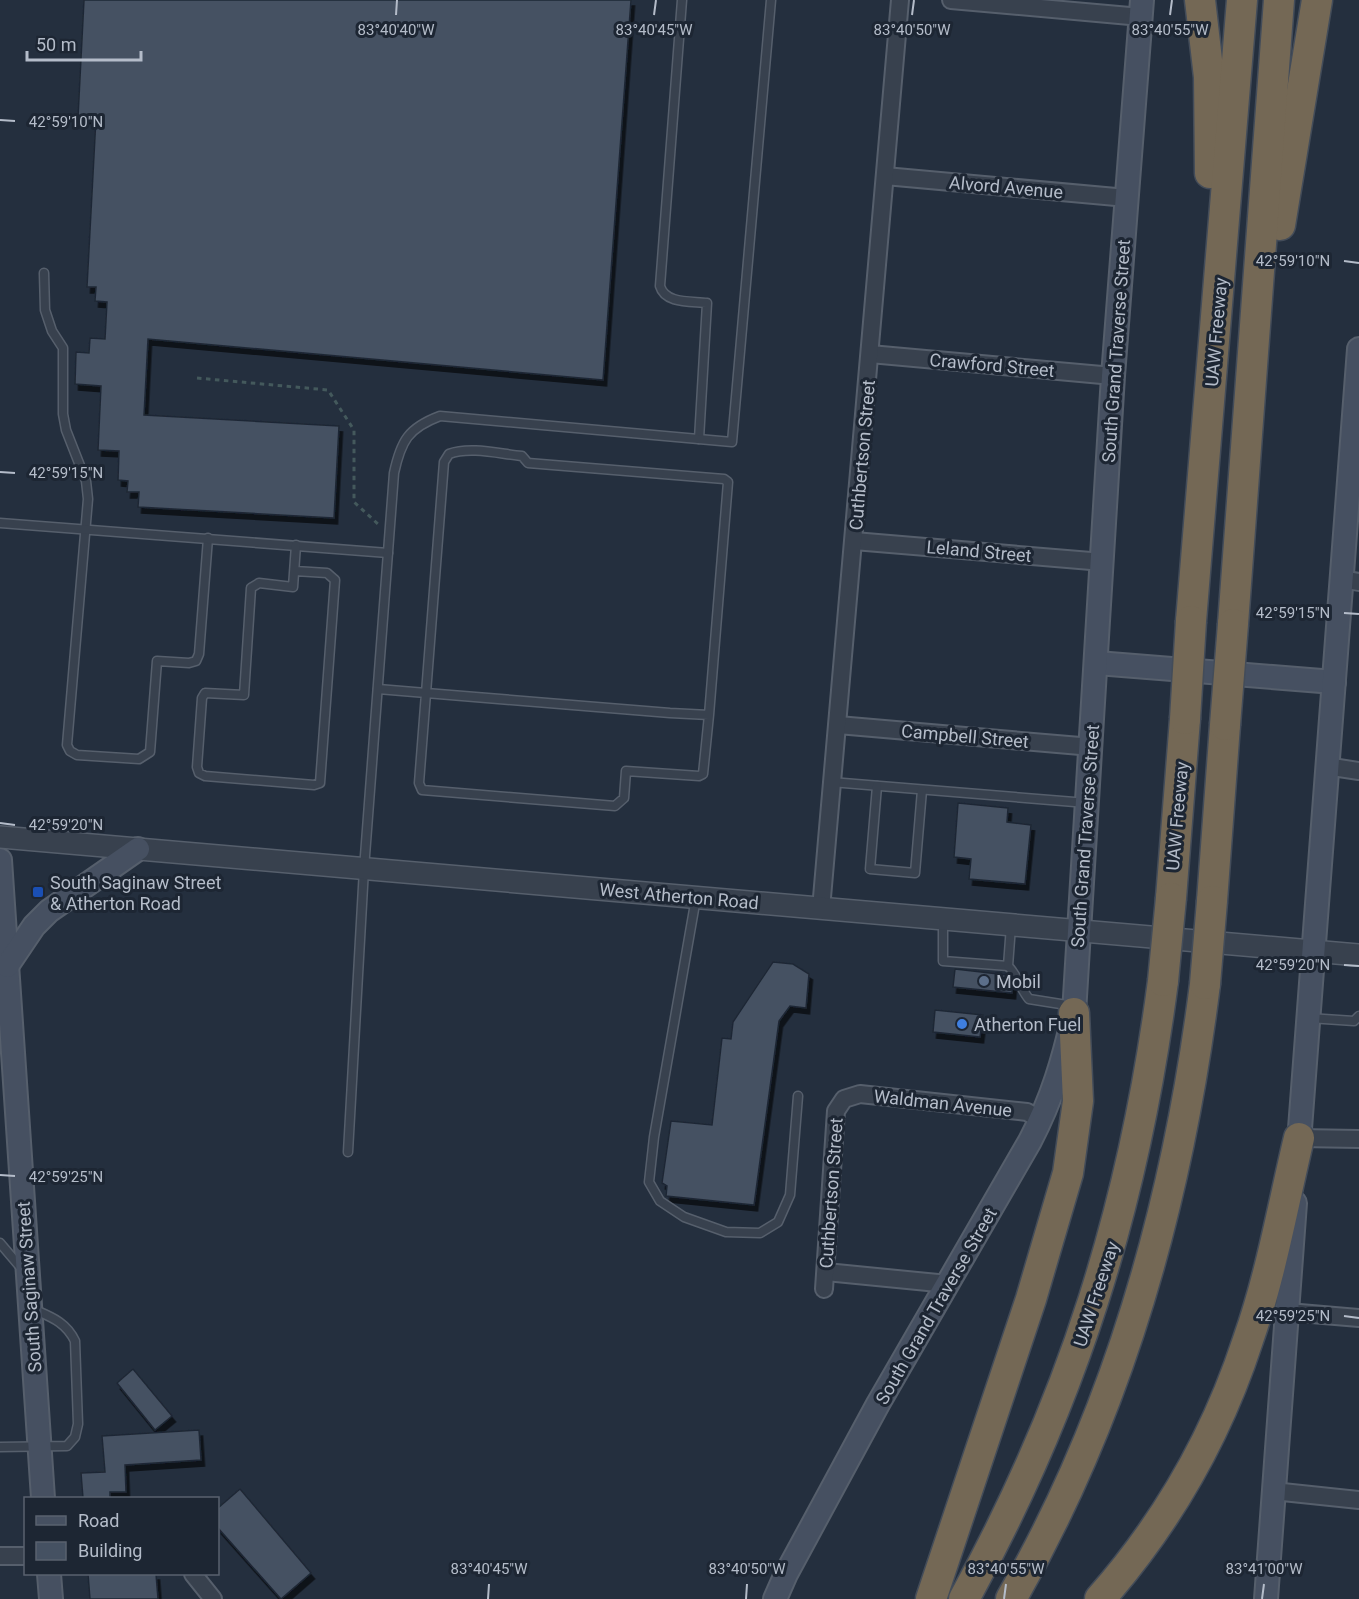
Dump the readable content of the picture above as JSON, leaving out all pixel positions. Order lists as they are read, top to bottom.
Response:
{
  "streets": {
    "highway": ["UAW Freeway"],
    "main road": ["South Grand Traverse Street", "South Saginaw Street"],
    "street": [
      "Alvord Avenue",
      "Crawford Street",
      "Cuthbertson Street",
      "Leland Street",
      "Campbell Street",
      "West Atherton Road",
      "Waldman Avenue"
    ]
  },
  "crossings": [
    ["Alvord Avenue", "South Grand Traverse Street"],
    ["Alvord Avenue", "Cuthbertson Street"],
    ["South Grand Traverse Street", "Crawford Street"],
    ["South Grand Traverse Street", "Cuthbertson Street"],
    ["South Grand Traverse Street", "Leland Street"],
    ["South Grand Traverse Street", "Campbell Street"],
    ["South Grand Traverse Street", "West Atherton Road"],
    ["South Grand Traverse Street", "Waldman Avenue"],
    ["Crawford Street", "Cuthbertson Street"],
    ["Cuthbertson Street", "Leland Street"],
    ["Cuthbertson Street", "Campbell Street"],
    ["Cuthbertson Street", "West Atherton Road"],
    ["Cuthbertson Street", "Waldman Avenue"]
  ],
  "places": {
    "transit": ["South Saginaw Street & Atherton Road"],
    "other": ["Mobil", "Atherton Fuel"]
  },
  "legend": ["Road", "Building"],
  "scale_bar": "50 m",
  "coordinates": [
    "83°40'40\"W",
    "83°40'45\"W",
    "83°40'50\"W",
    "83°40'55\"W",
    "42°59'10\"N",
    "42°59'15\"N",
    "42°59'20\"N",
    "42°59'25\"N",
    "83°41'00\"W"
  ]
}
